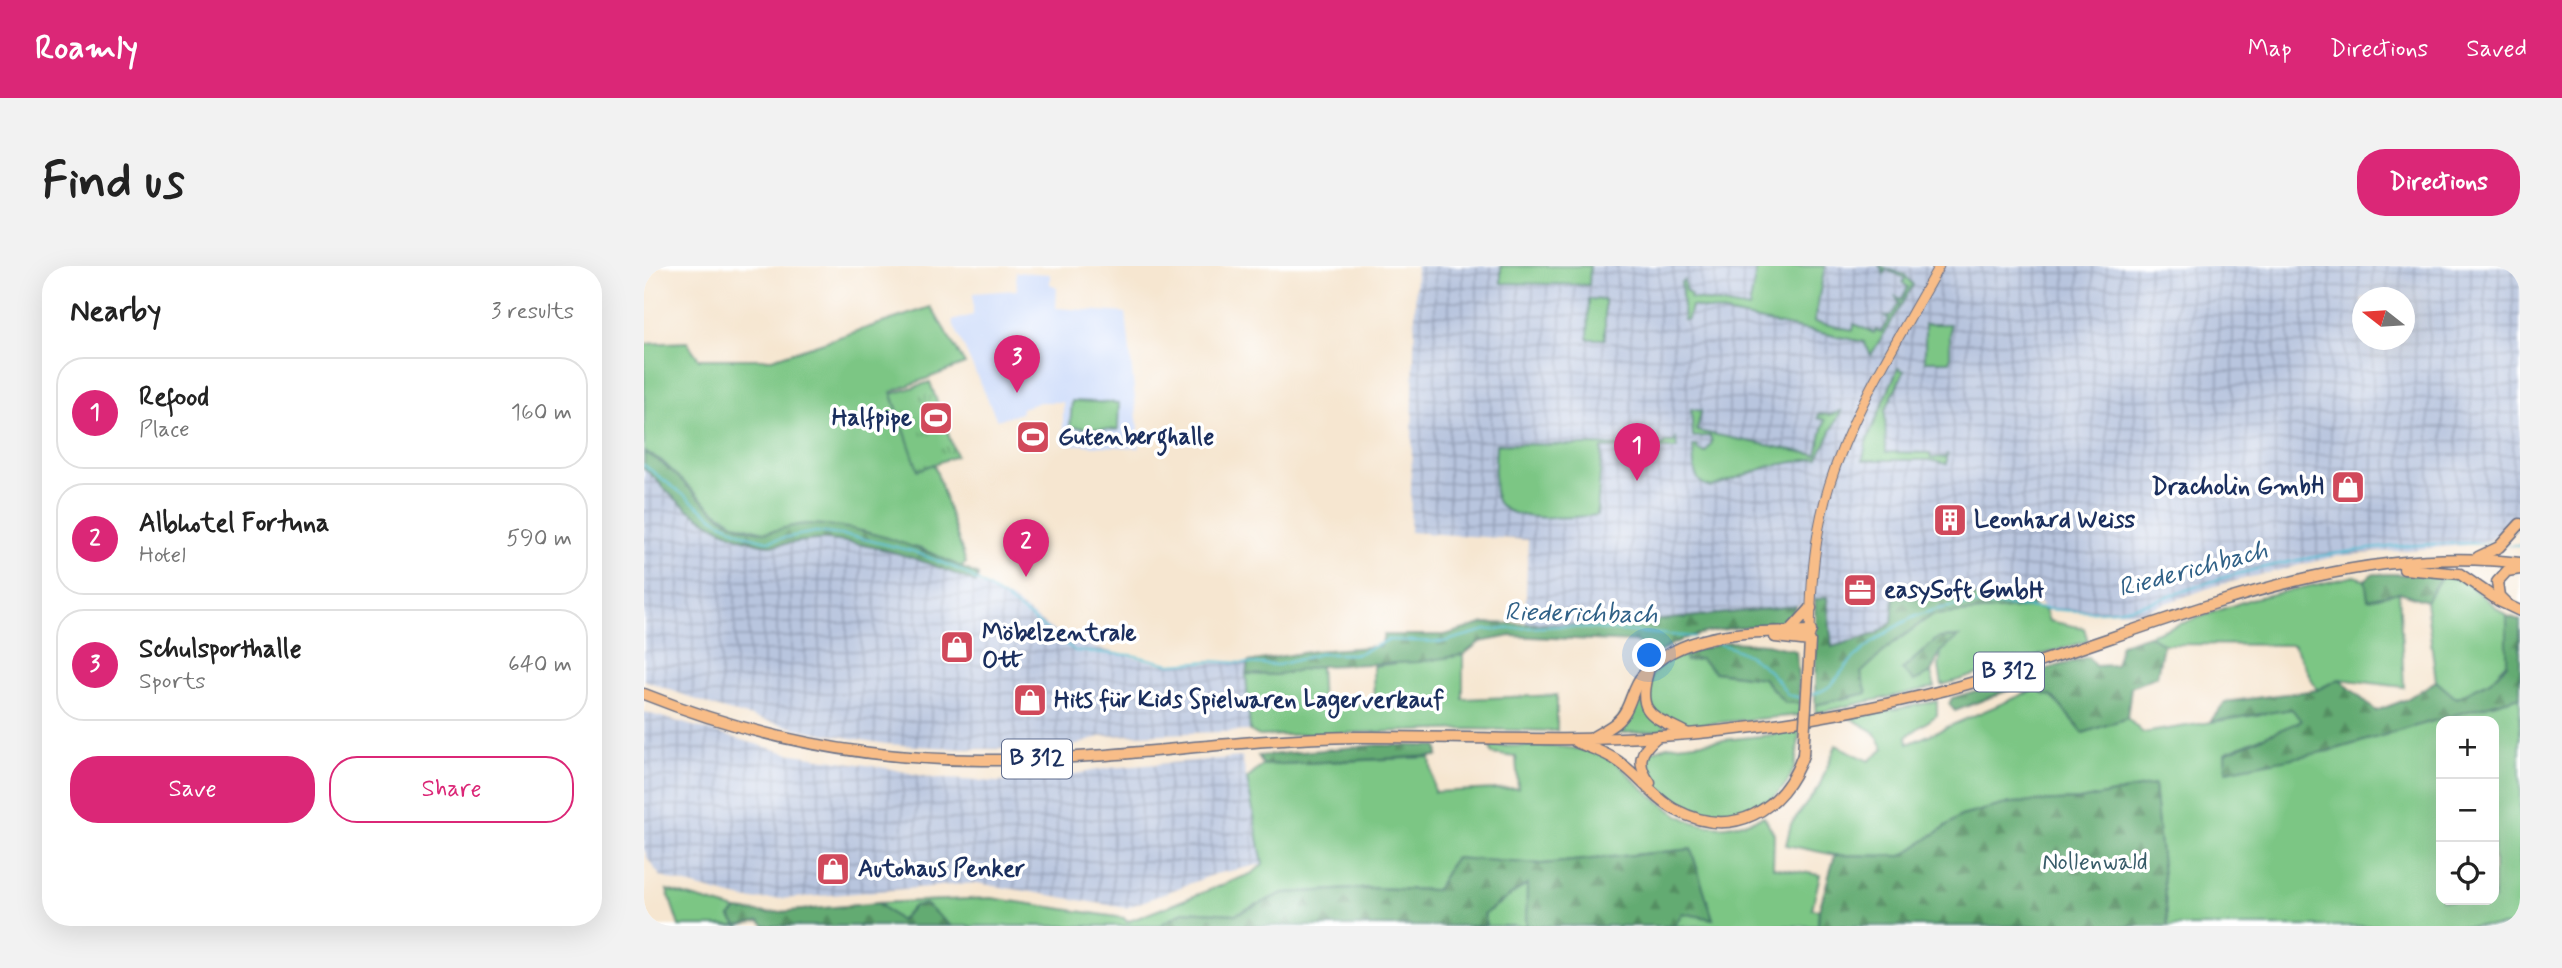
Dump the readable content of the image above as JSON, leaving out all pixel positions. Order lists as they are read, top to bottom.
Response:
{
  "streets": {
    "highway": ["B 312"]
  },
  "water": ["Riederichbach"],
  "parks": ["Nollenwald"],
  "places": {
    "sports": ["Halfpipe", "Gutenberghalle"],
    "shop": [
      "Dracholin GmbH",
      "Möbelzentrale Ott",
      "Hits für Kids Spielwaren Lagerverkauf",
      "Autohaus Penker"
    ],
    "building": ["Leonhard Weiss"],
    "office": ["easySoft GmbH"]
  },
  "north": "left",
  "page": {
    "header": "Roamly",
    "nav": ["Map", "Directions", "Saved"],
    "buttons": [
      "Directions",
      ["Save", "Share"]
    ],
    "title": "Find us",
    "heading": ["Nearby", "3 results"],
    "pins": ["3", "1", "2"],
    "list": [
      {
        "mark": "1",
        "name": "Refood",
        "note": "Place",
        "value": "160 m"
      },
      {
        "mark": "2",
        "name": "Albhotel Fortuna",
        "note": "Hotel",
        "value": "590 m"
      },
      {
        "mark": "3",
        "name": "Schulsporthalle",
        "note": "Sports",
        "value": "640 m"
      }
    ],
    "map_buttons": ["+", "−"]
  }
}
